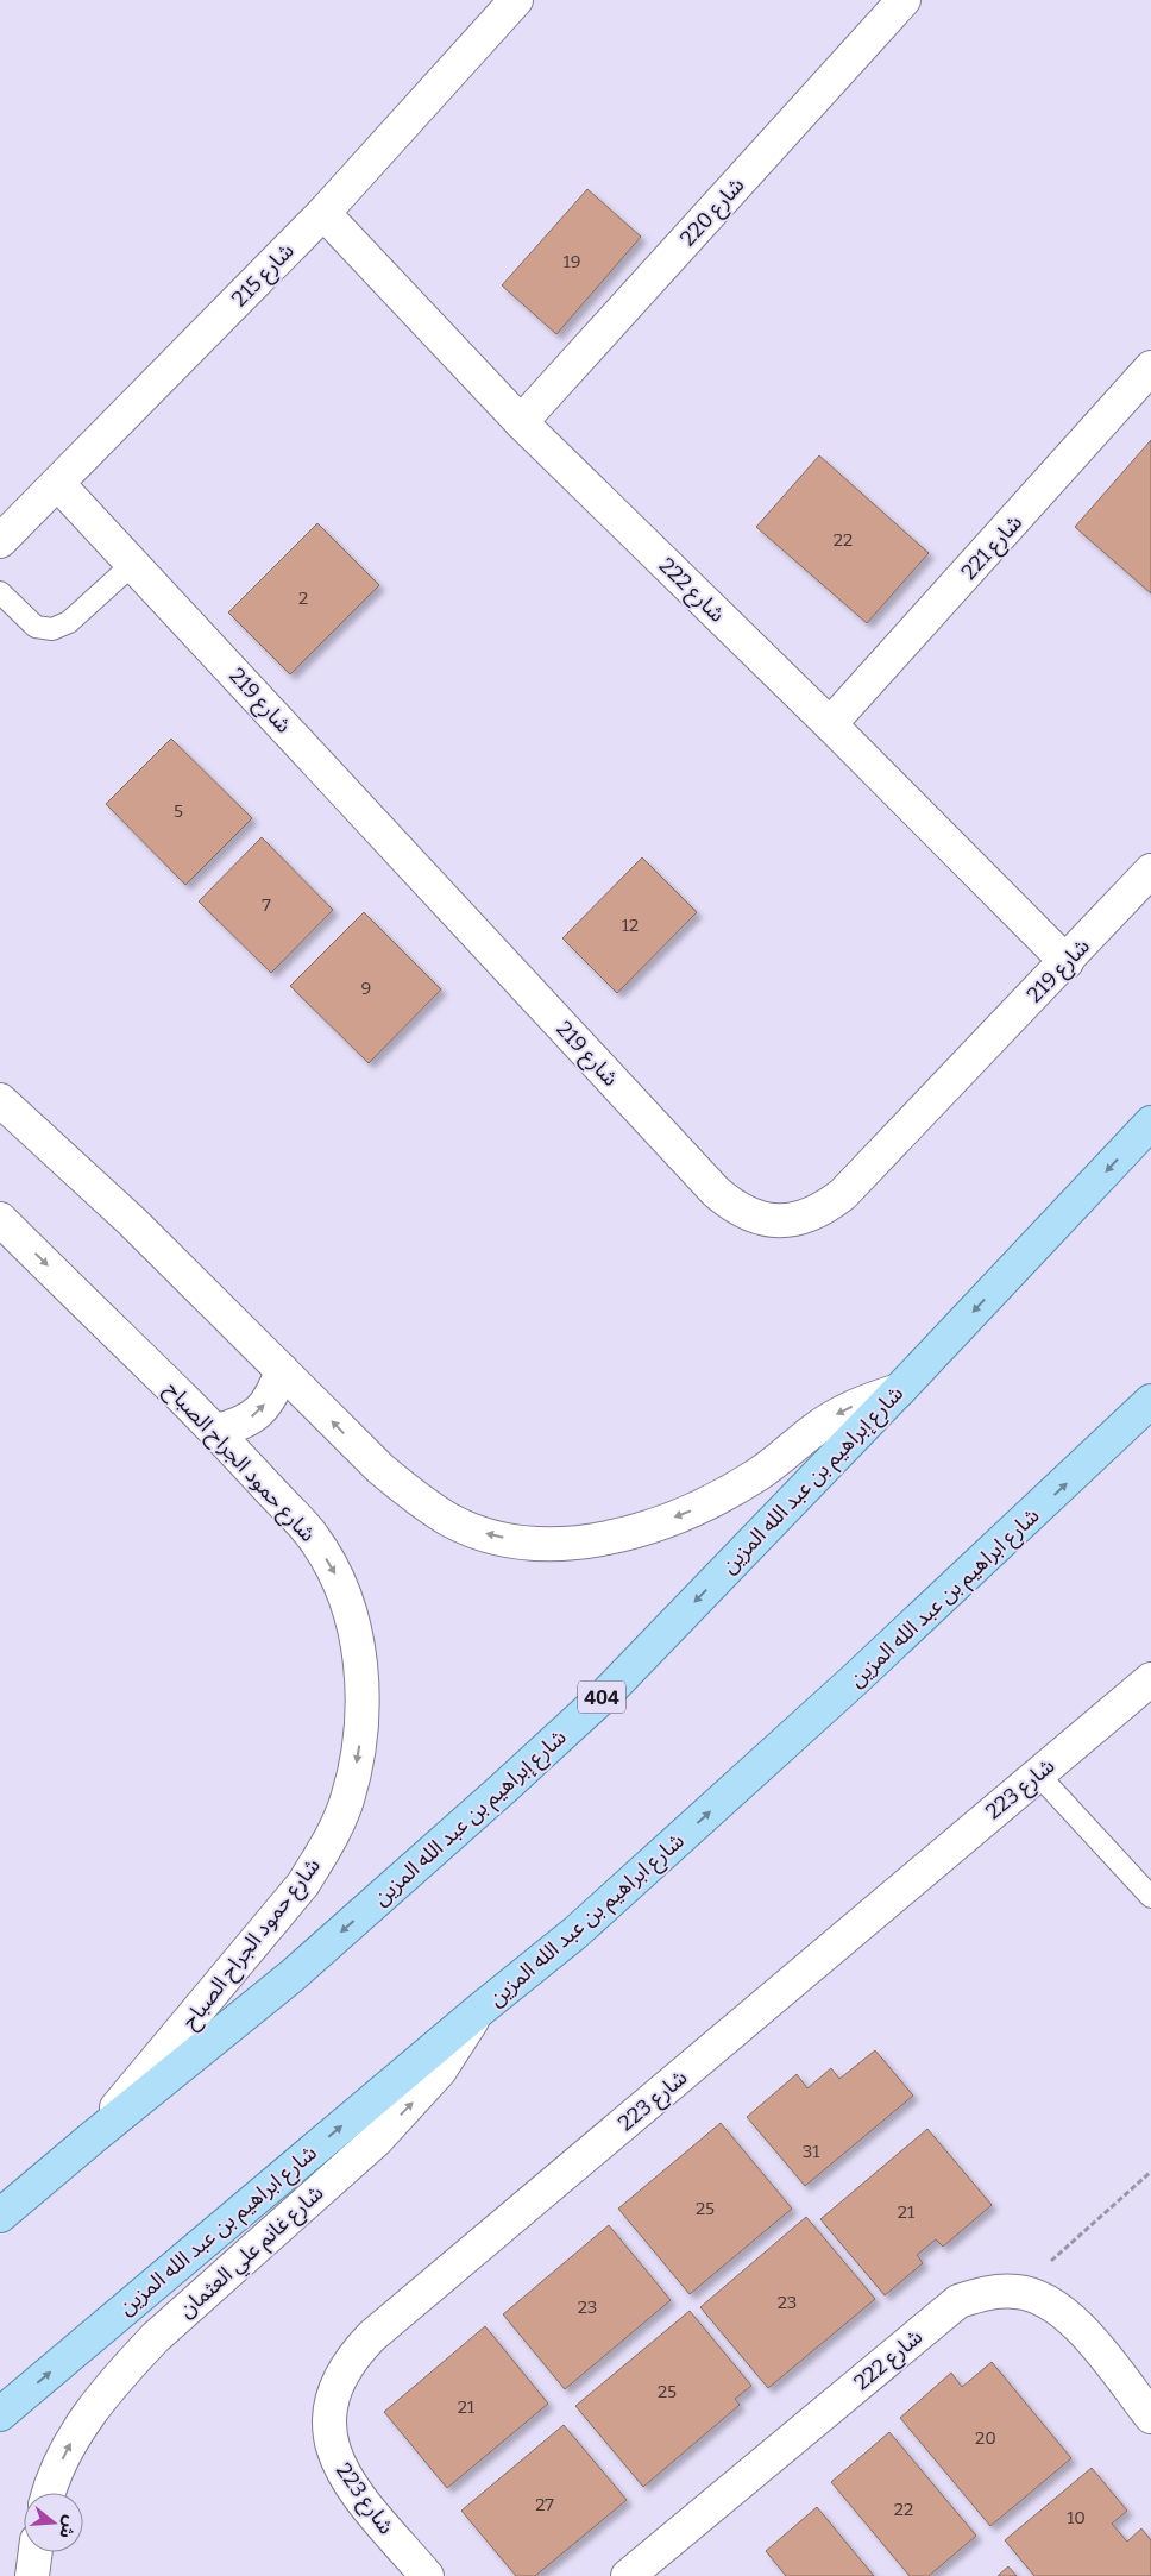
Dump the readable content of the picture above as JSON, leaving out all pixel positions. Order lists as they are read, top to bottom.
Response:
{
  "streets": {
    "main road": ["شارع إبراهيم بن عبد الله المزين", "شارع ابراهيم بن عبد الله المزين", "404"],
    "street": [
      "شارع 220",
      "شارع 215",
      "شارع 221",
      "شارع 222",
      "شارع 219",
      "شارع حمود الجراح الصباح",
      "شارع 223",
      "شارع غانم علي العثمان"
    ]
  },
  "crossings": [
    ["شارع 220", "شارع 222"],
    ["شارع 215", "شارع 222"],
    ["شارع 215", "شارع 219"],
    ["شارع 221", "شارع 222"],
    ["شارع 222", "شارع 219"],
    ["شارع حمود الجراح الصباح", "شارع إبراهيم بن عبد الله المزين"],
    ["شارع ابراهيم بن عبد الله المزين", "شارع غانم علي العثمان"]
  ],
  "one_way": [
    "شارع حمود الجراح الصباح",
    "شارع إبراهيم بن عبد الله المزين",
    "شارع ابراهيم بن عبد الله المزين",
    "شارع غانم علي العثمان"
  ],
  "house_numbers": [
    "19",
    "22",
    "2",
    "5",
    "7",
    "12",
    "9",
    "31",
    "25",
    "21",
    "23",
    "23",
    "25",
    "21",
    "20",
    "27",
    "22",
    "10"
  ],
  "north": "right"
}
